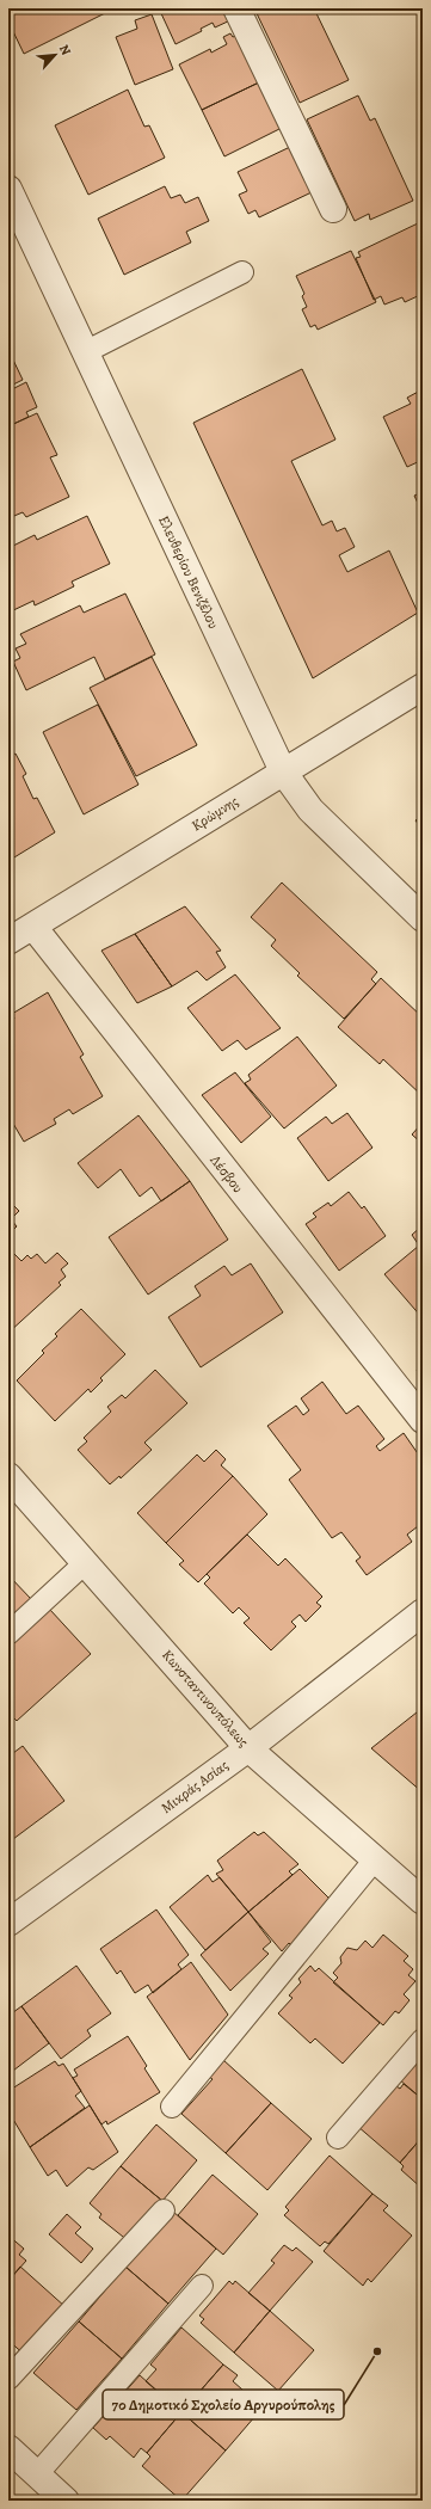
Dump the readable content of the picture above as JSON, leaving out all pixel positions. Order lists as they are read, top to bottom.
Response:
{
  "streets": {
    "street": [
      "Ελευθερίου Βενιζέλου",
      "Κρώμνης",
      "Λέσβου",
      "Κωνσταντινουπόλεως",
      "Μικράς Ασίας"
    ]
  },
  "crossings": [
    ["Ελευθερίου Βενιζέλου", "Κρώμνης"],
    ["Κρώμνης", "Λέσβου"],
    ["Κωνσταντινουπόλεως", "Μικράς Ασίας"]
  ],
  "places": ["7ο Δημοτικό Σχολείο Αργυρούπολης"],
  "north": "top right"
}
